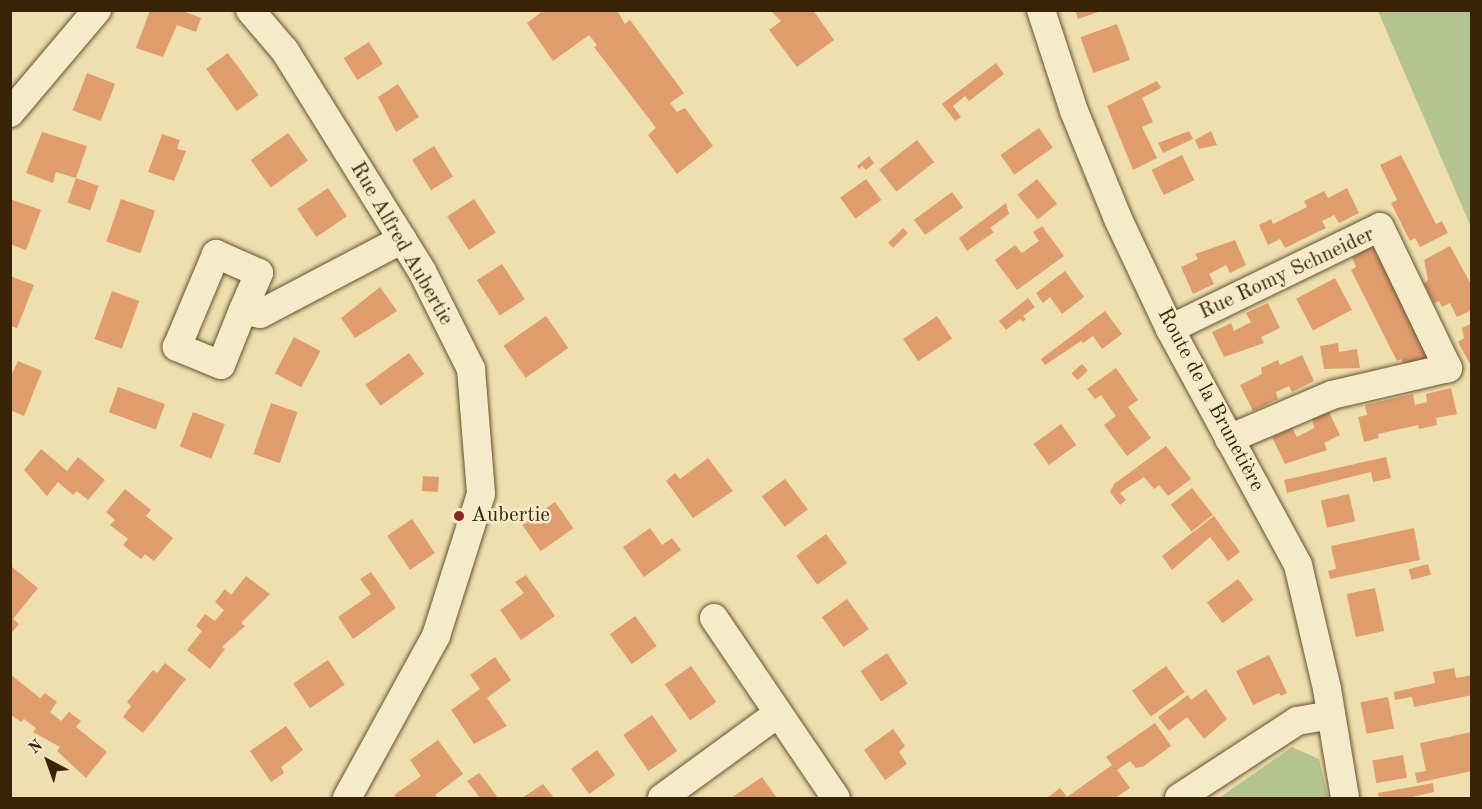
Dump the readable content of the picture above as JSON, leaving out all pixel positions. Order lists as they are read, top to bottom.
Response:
{
  "streets": {
    "street": ["Rue Alfred Aubertie", "Rue Romy Schneider", "Route de la Brunetière"]
  },
  "crossings": [
    ["Rue Romy Schneider", "Route de la Brunetière"]
  ],
  "places": ["Aubertie"],
  "north": "top left"
}
